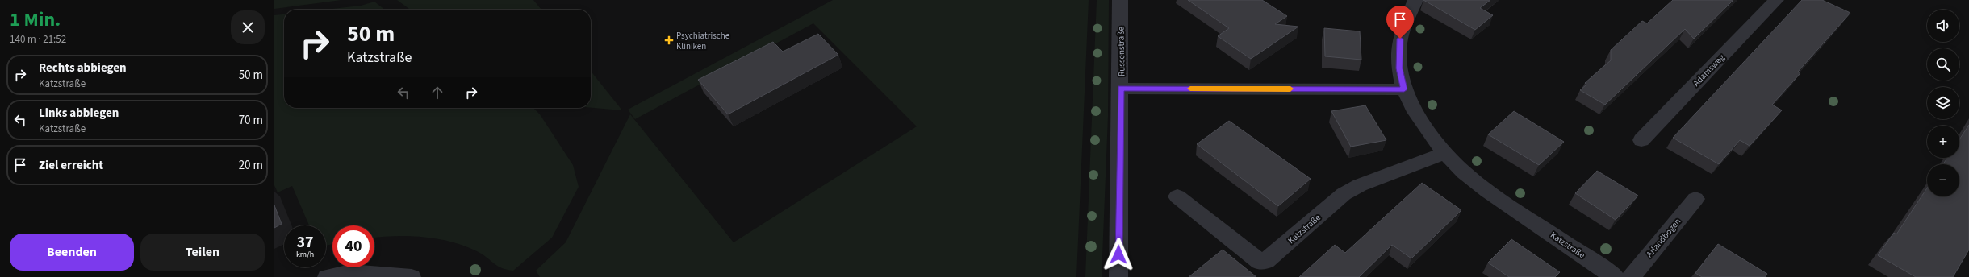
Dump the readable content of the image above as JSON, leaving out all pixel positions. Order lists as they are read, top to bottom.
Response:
{
  "streets": {
    "street": [
      "Russenstraße",
      "Adamsweg",
      "Katzstraße",
      "Arlandbogen"
    ]
  },
  "places": {
    "health": ["Psychiatrische Kliniken"]
  },
  "page": {
    "heading": ["1 Min.", "140 m · 21:52"],
    "map_buttons": ["+", "−"],
    "turn": ["50 m", "Katzstraße"],
    "list": [
      {
        "name": "Rechts abbiegen",
        "note": "Katzstraße",
        "value": "50 m"
      },
      {
        "name": "Links abbiegen",
        "note": "Katzstraße",
        "value": "70 m"
      },
      {
        "name": "Ziel erreicht",
        "value": "20 m"
      }
    ],
    "speed": "37 km/h",
    "limit": "40",
    "buttons": ["Beenden", "Teilen"]
  }
}
